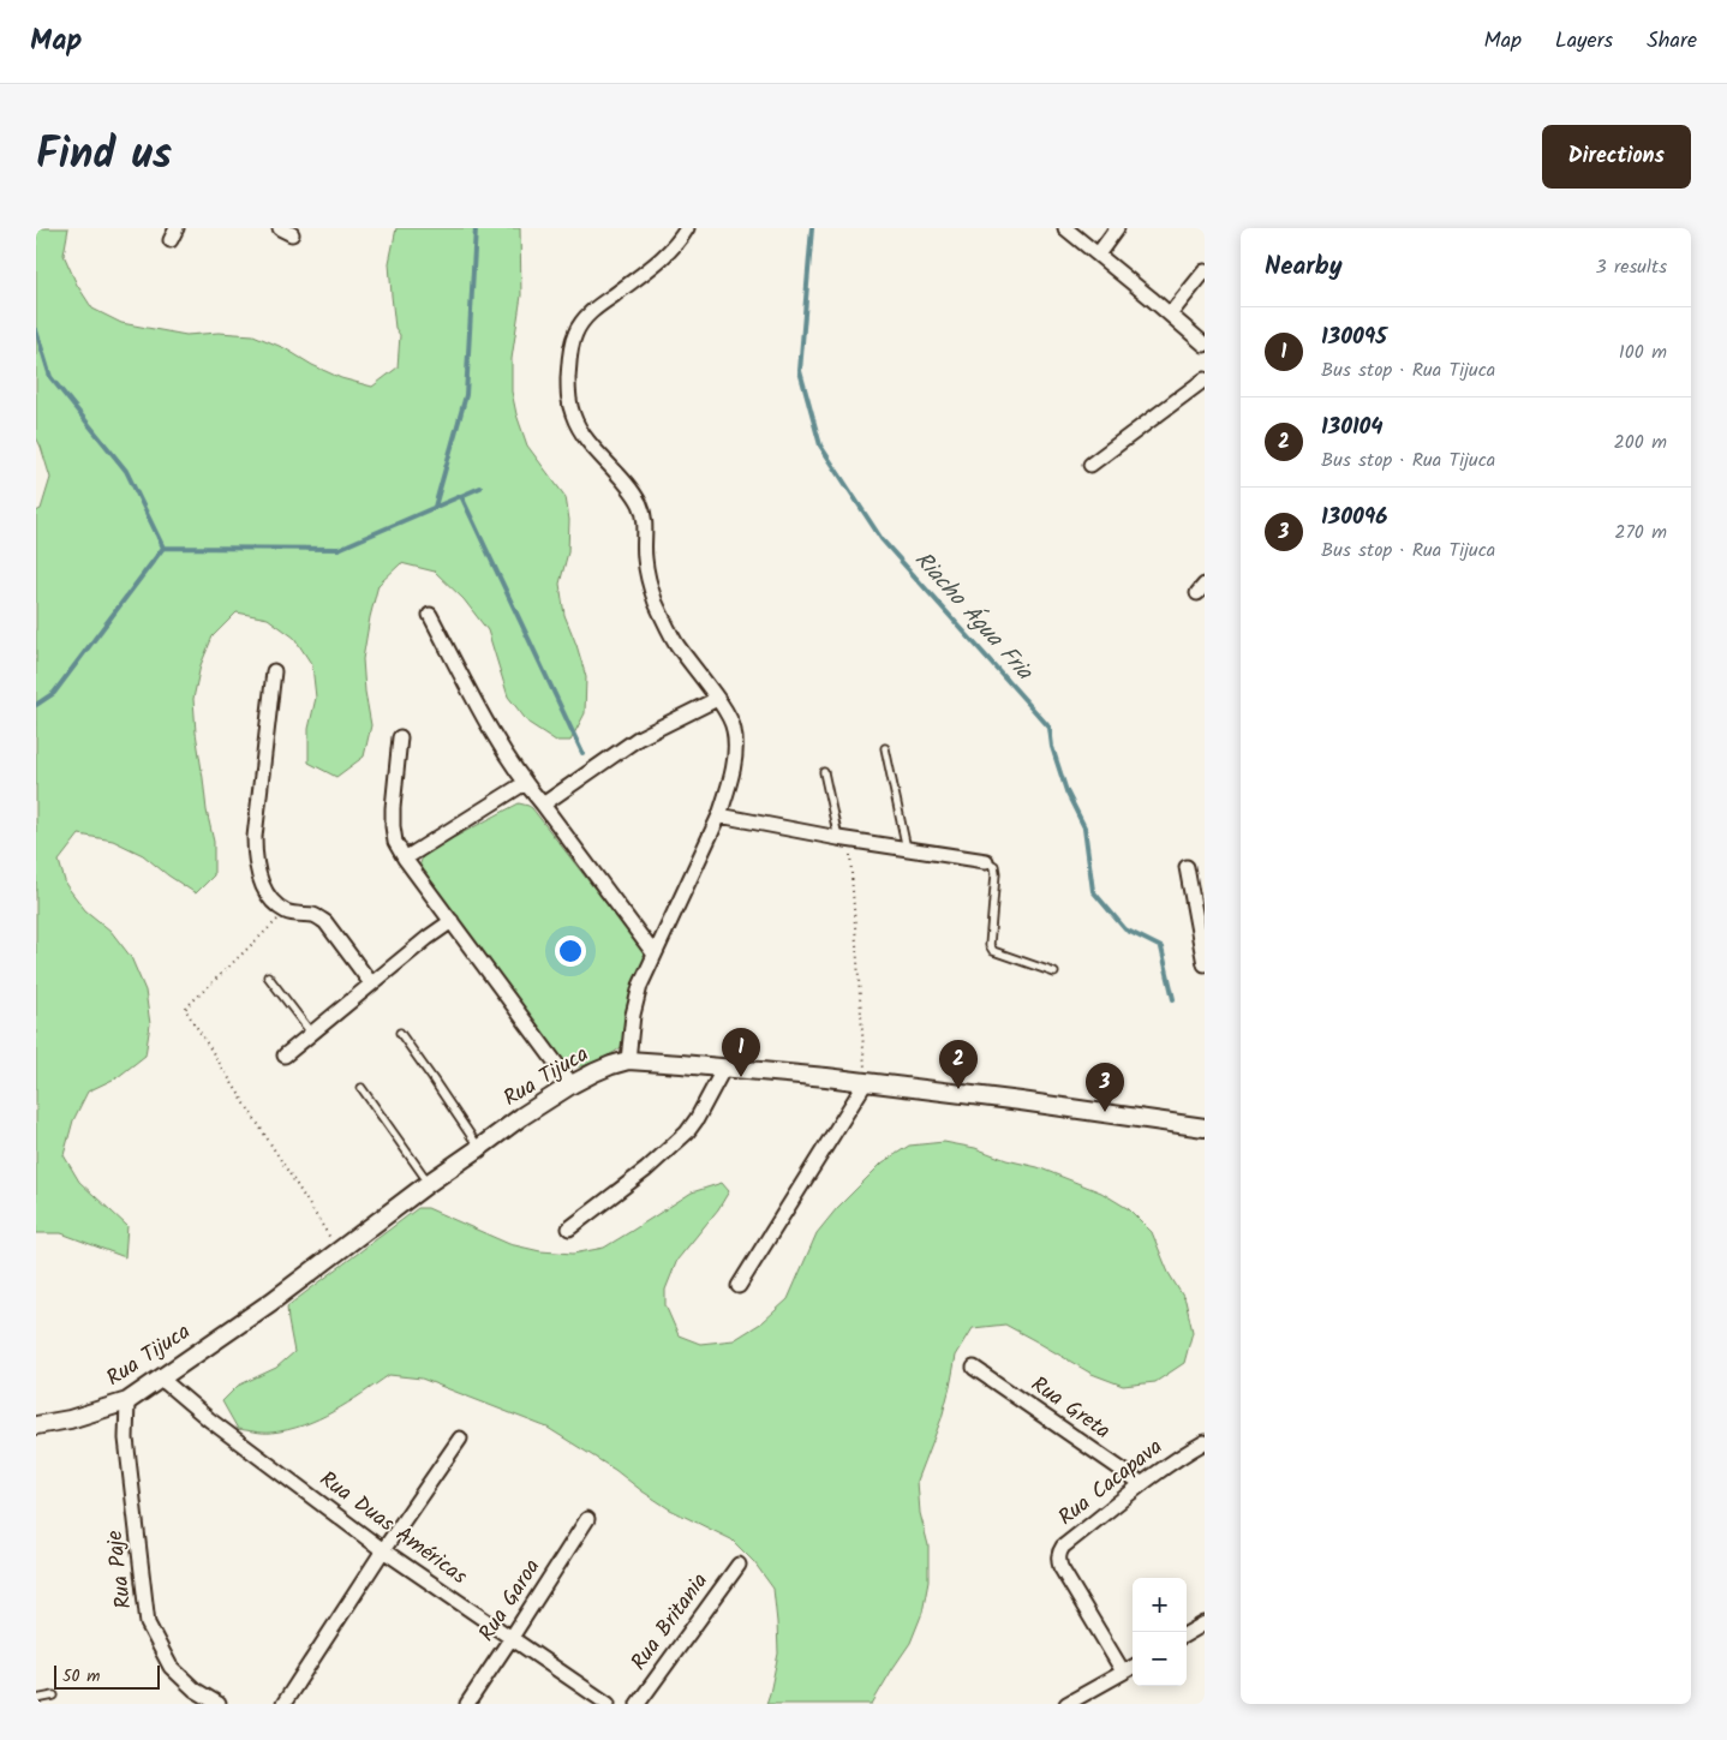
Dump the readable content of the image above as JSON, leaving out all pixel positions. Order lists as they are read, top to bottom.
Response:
{
  "streets": {
    "street": [
      "Rua Tijuca",
      "Rua Greta",
      "Rua Cacapava",
      "Rua Duas Américas",
      "Rua Paje",
      "Rua Garoa",
      "Rua Britania"
    ]
  },
  "crossings": [
    ["Rua Tijuca", "Rua Duas Américas"],
    ["Rua Tijuca", "Rua Paje"],
    ["Rua Greta", "Rua Cacapava"],
    ["Rua Duas Américas", "Rua Garoa"]
  ],
  "water": ["Riacho Água Fria"],
  "scale_bar": "50 m",
  "page": {
    "header": "Map",
    "nav": ["Map", "Layers", "Share"],
    "title": "Find us",
    "buttons": "Directions",
    "heading": ["Nearby", "3 results"],
    "list": [
      {
        "mark": "1",
        "name": "130095",
        "note": "Bus stop · Rua Tijuca",
        "value": "100 m"
      },
      {
        "mark": "2",
        "name": "130104",
        "note": "Bus stop · Rua Tijuca",
        "value": "200 m"
      },
      {
        "mark": "3",
        "name": "130096",
        "note": "Bus stop · Rua Tijuca",
        "value": "270 m"
      }
    ],
    "pins": ["1", "2", "3"],
    "map_buttons": ["+", "−"],
    "scale": "50 m"
  }
}
